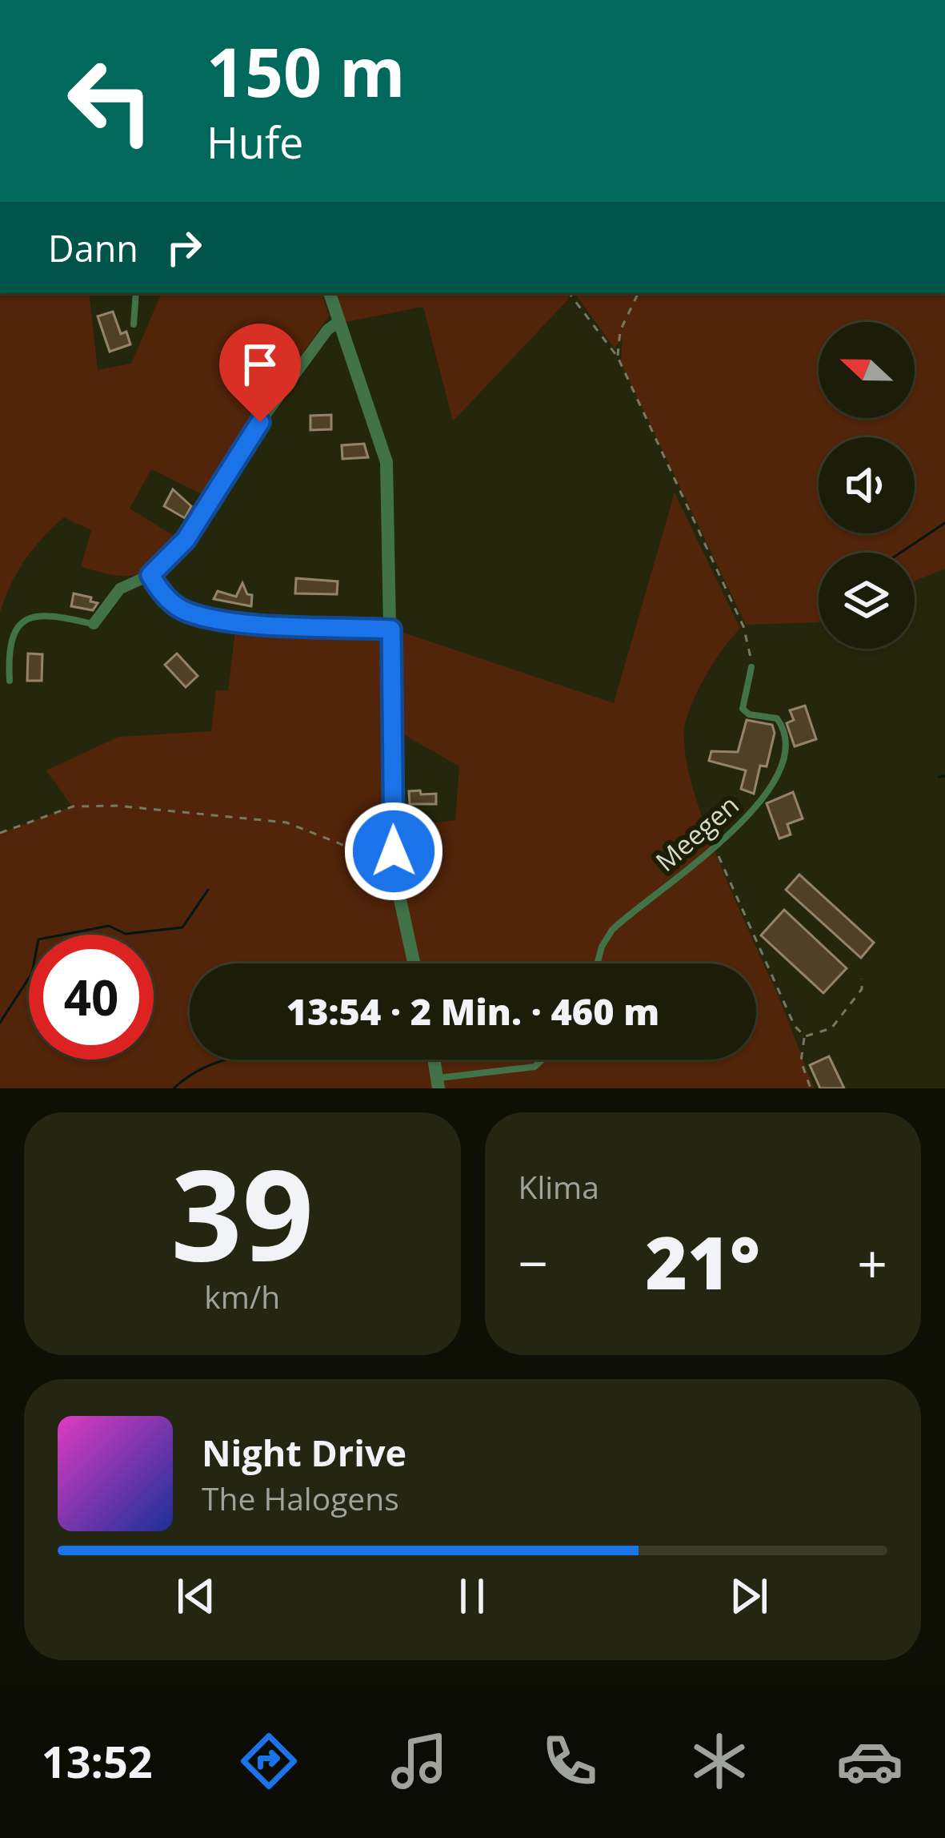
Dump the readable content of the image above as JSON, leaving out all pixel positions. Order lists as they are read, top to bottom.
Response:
{
  "streets": {
    "lane": ["Meegen"]
  },
  "north": "left",
  "page": {
    "turn": ["150 m", "Hufe"],
    "then": "Dann",
    "limit": "40",
    "trip": "13:54 · 2 Min. · 460 m",
    "tile": [
      ["39", "km/h"],
      "Klima"
    ],
    "heat": ["−", "21°", "+"],
    "song": ["Night Drive", "The Halogens"],
    "tabs": "13:52"
  }
}
